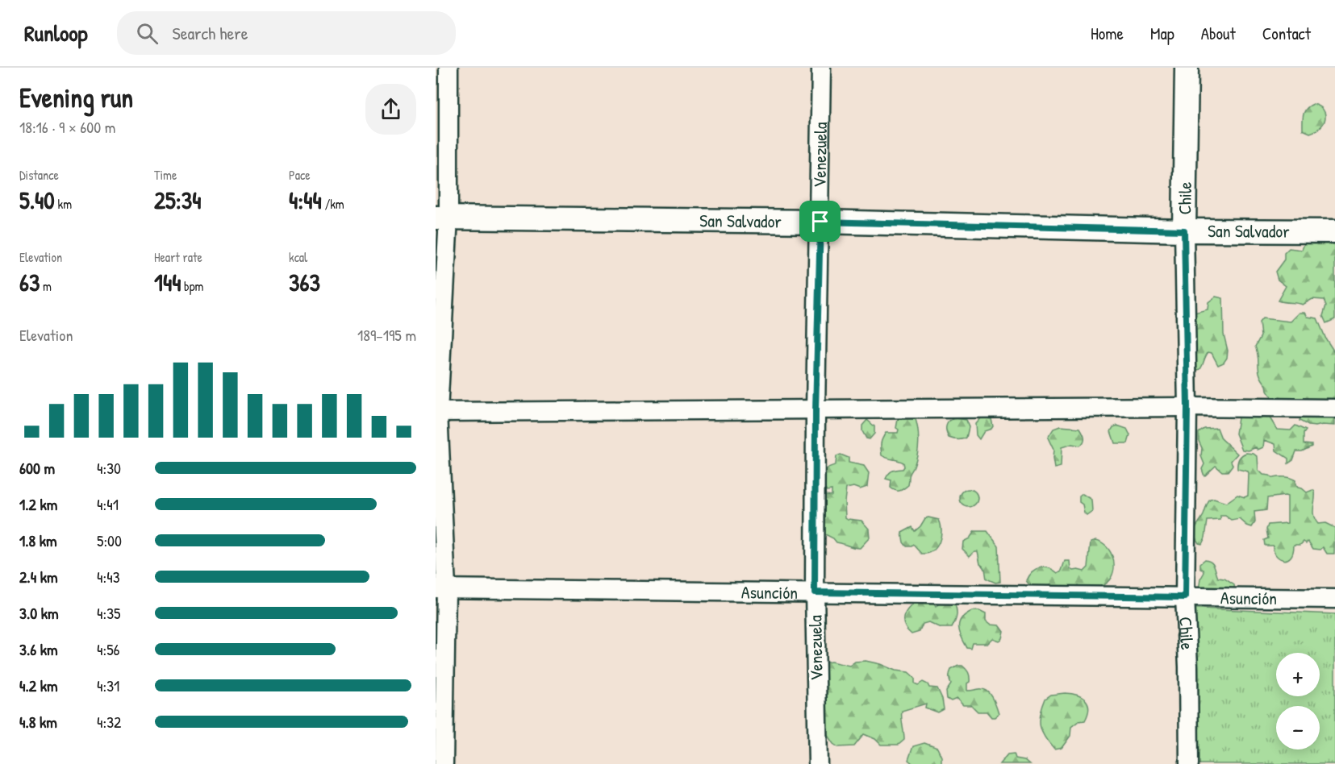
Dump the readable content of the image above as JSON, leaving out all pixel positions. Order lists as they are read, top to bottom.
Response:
{
  "streets": {
    "street": [
      "Venezuela",
      "Chile",
      "San Salvador",
      "Asunción"
    ]
  },
  "crossings": [
    ["Venezuela", "San Salvador"],
    ["Venezuela", "Asunción"],
    ["Chile", "San Salvador"],
    ["Chile", "Asunción"]
  ],
  "page": {
    "header": "Runloop",
    "search": "Search here",
    "nav": [
      "Home",
      "Map",
      "About",
      "Contact"
    ],
    "heading": ["Evening run", "18:16 · 9 × 600 m"],
    "stats": [
      ["Distance", "5.40 km"],
      ["Time", "25:34"],
      ["Pace", "4:44 /km"],
      ["Elevation", "63 m"],
      ["Heart rate", "144 bpm"],
      ["kcal", "363"]
    ],
    "chart": ["Elevation", "189–195 m"],
    "list": [
      {
        "name": "600 m",
        "note": "4:30"
      },
      {
        "name": "1.2 km",
        "note": "4:41"
      },
      {
        "name": "1.8 km",
        "note": "5:00"
      },
      {
        "name": "2.4 km",
        "note": "4:43"
      },
      {
        "name": "3.0 km",
        "note": "4:35"
      },
      {
        "name": "3.6 km",
        "note": "4:56"
      },
      {
        "name": "4.2 km",
        "note": "4:31"
      },
      {
        "name": "4.8 km",
        "note": "4:32"
      }
    ],
    "map_buttons": ["+", "−"]
  }
}
